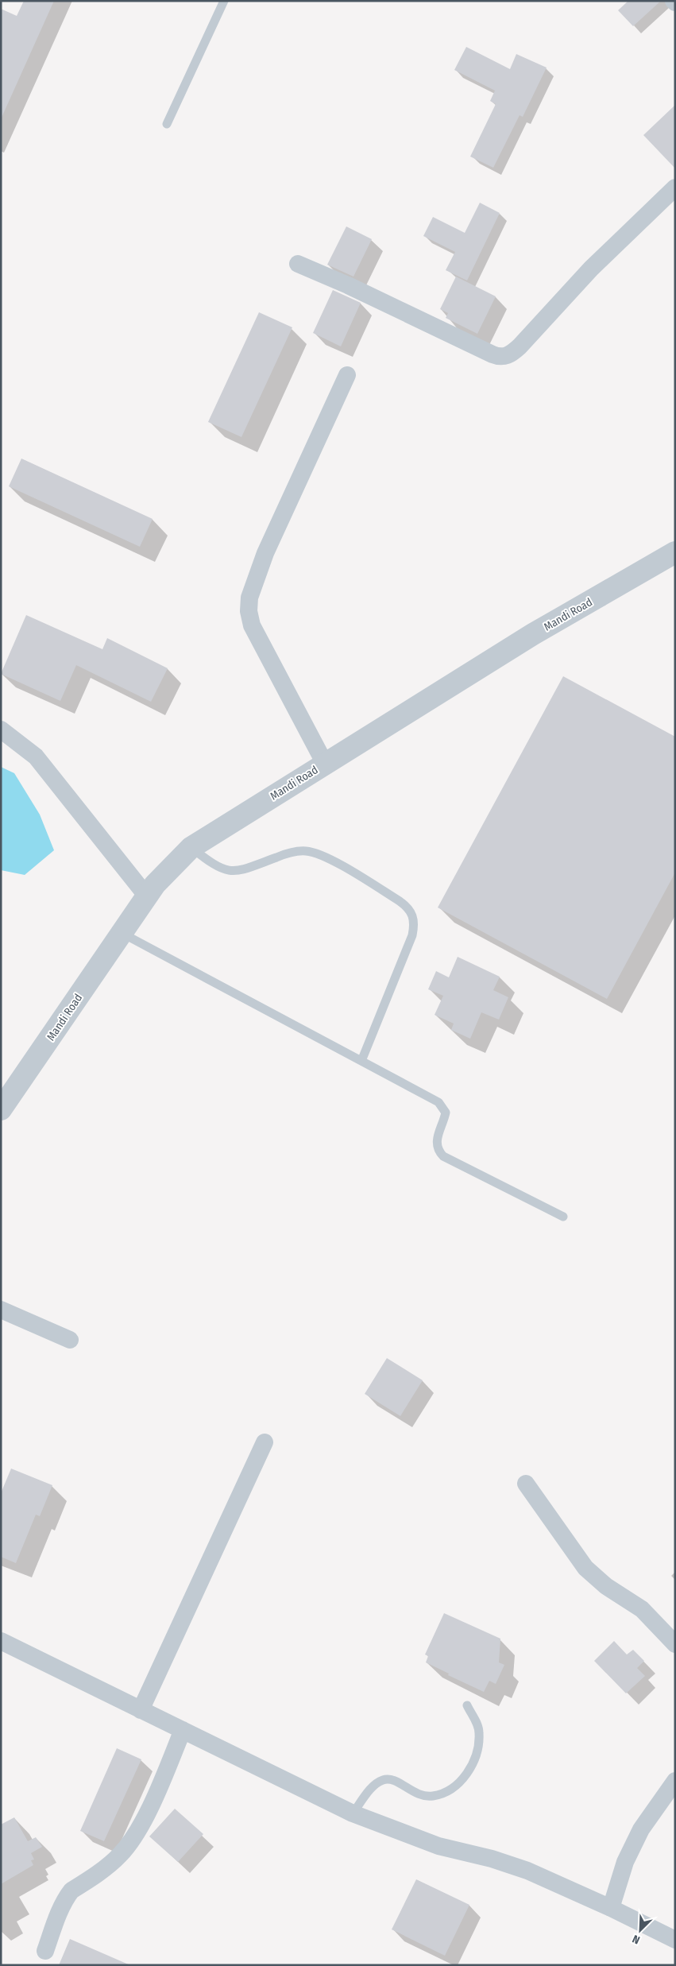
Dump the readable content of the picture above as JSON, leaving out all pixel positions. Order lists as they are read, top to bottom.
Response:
{
  "streets": {
    "street": ["Mandi Road"]
  },
  "north": "bottom left"
}
